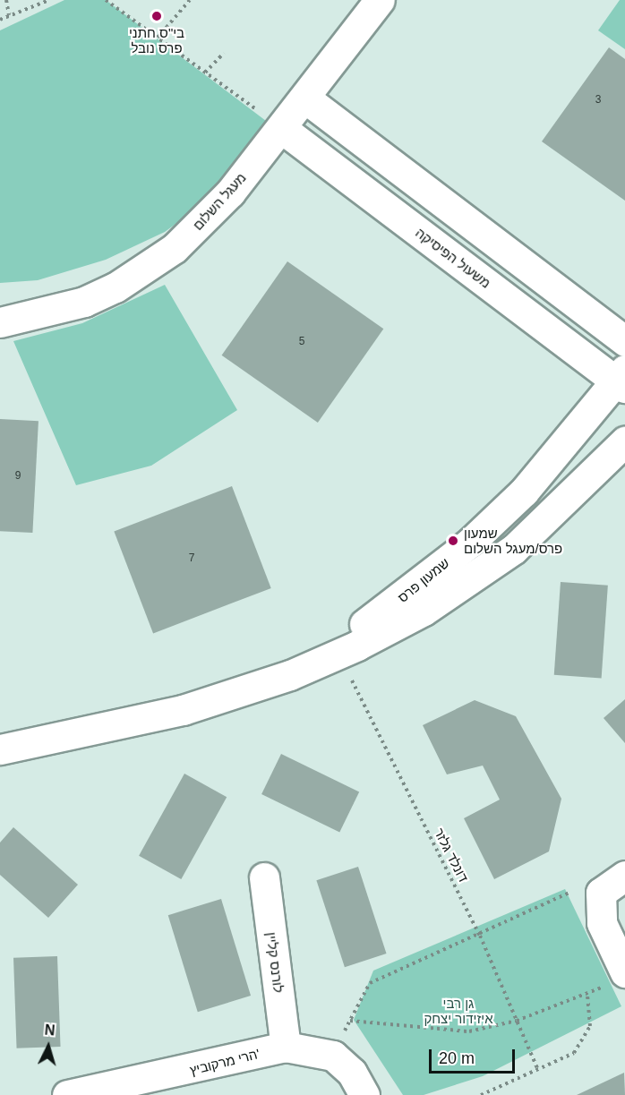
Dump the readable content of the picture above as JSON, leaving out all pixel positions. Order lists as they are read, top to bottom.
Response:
{
  "streets": {
    "street": [
      "מעגל השלום",
      "משעול הפיסיקה",
      "שמעון פרס",
      "לורנס קליין",
      "הרי מרקוביץ'"
    ],
    "path": ["דונלד גלזר"]
  },
  "crossings": [
    ["מעגל השלום", "משעול הפיסיקה"],
    ["משעול הפיסיקה", "שמעון פרס"],
    ["שמעון פרס", "דונלד גלזר"],
    ["לורנס קליין", "הרי מרקוביץ'"]
  ],
  "parks": ["גן רבי איזידור יצחק"],
  "places": ["בי\"ס חתני פרס נובל", "שמעון פרס/מעגל השלום"],
  "house_numbers": [
    "3",
    "5",
    "9",
    "7"
  ],
  "scale_bar": "20 m",
  "north": "top"
}
